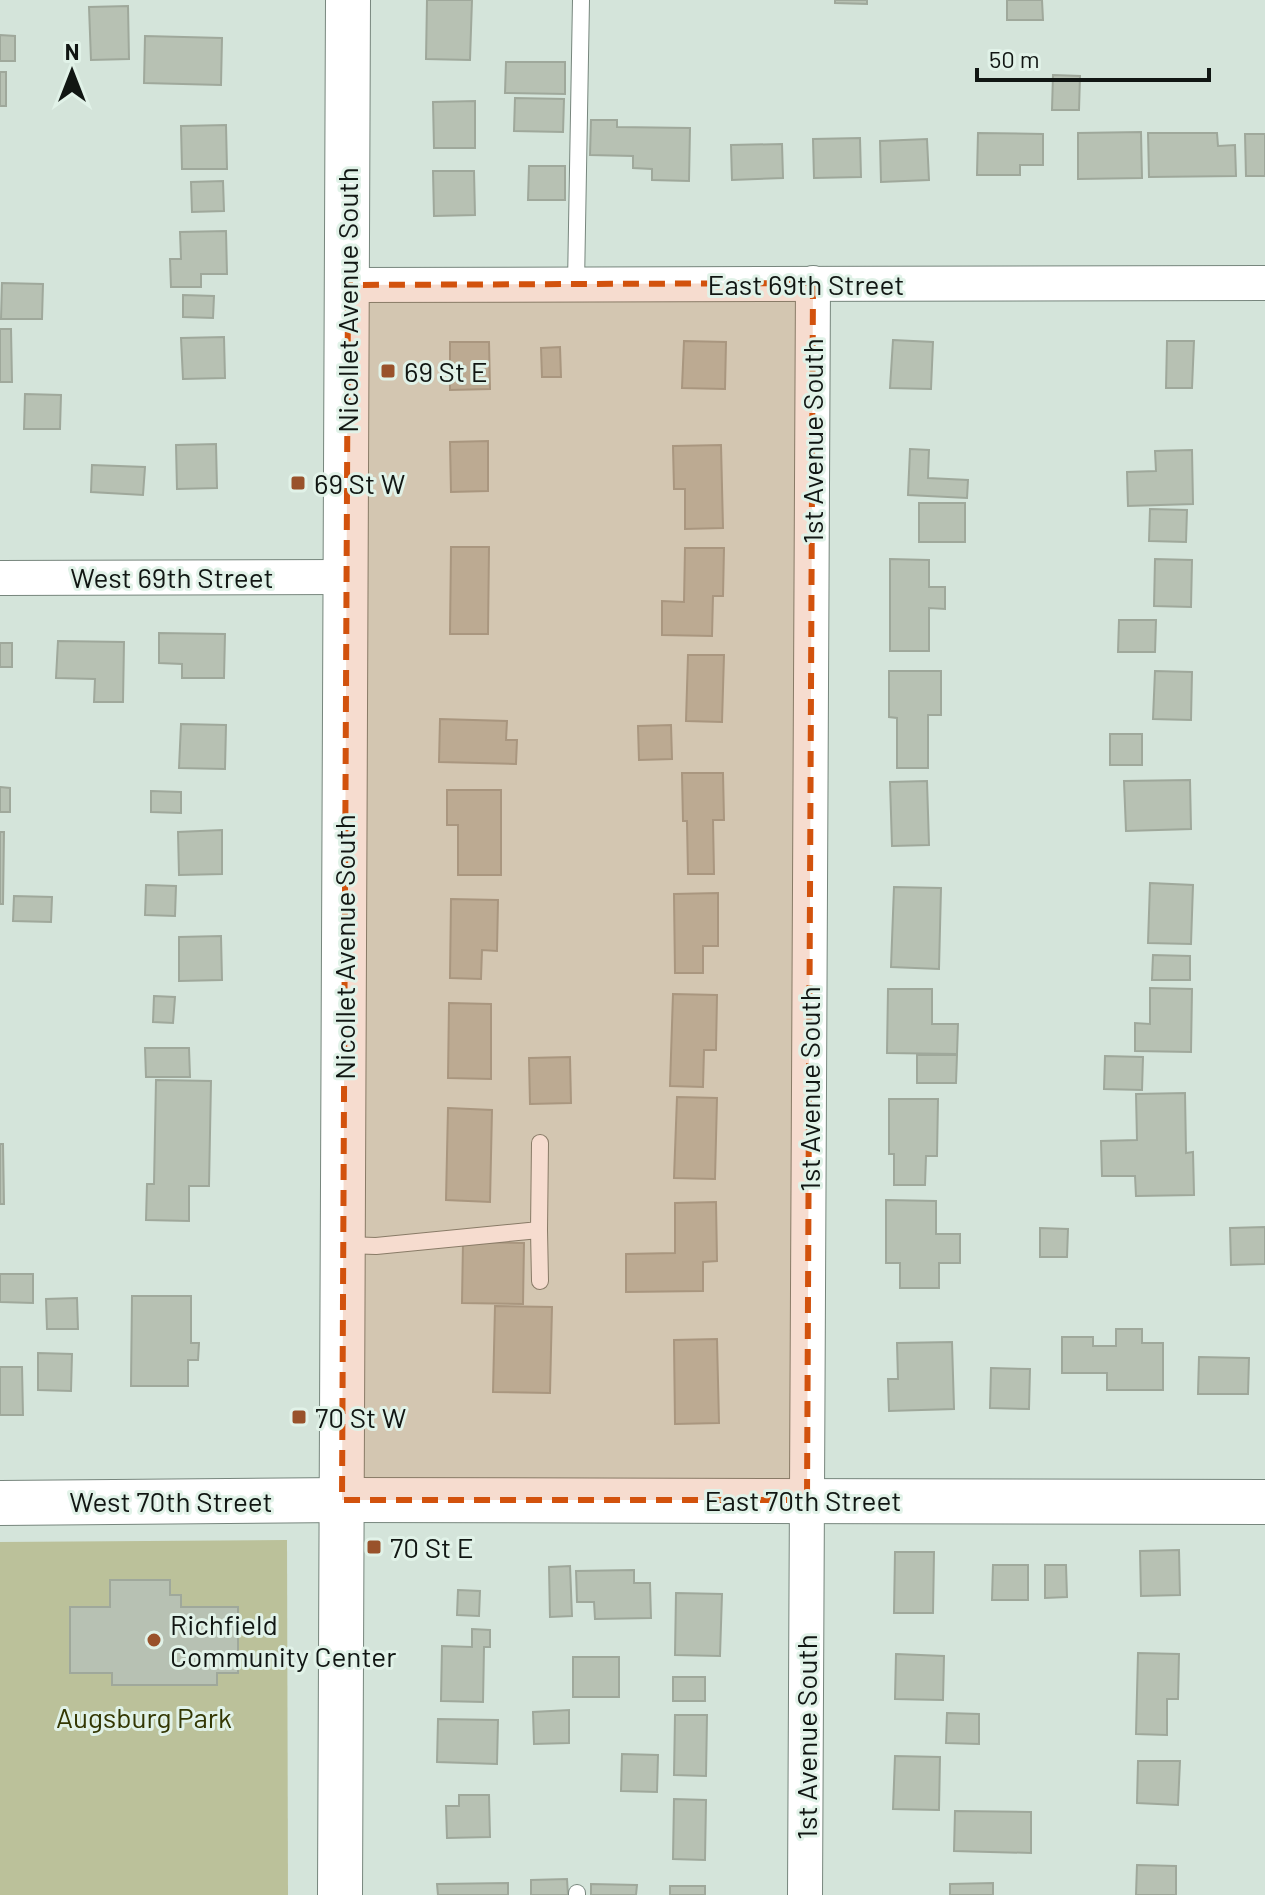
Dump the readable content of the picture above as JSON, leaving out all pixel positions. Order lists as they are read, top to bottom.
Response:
{
  "streets": {
    "main road": ["Nicollet Avenue South", "East 70th Street", "West 70th Street"],
    "street": ["East 69th Street", "1st Avenue South", "West 69th Street"]
  },
  "crossings": [
    ["East 69th Street", "Nicollet Avenue South"],
    ["East 69th Street", "1st Avenue South"],
    ["Nicollet Avenue South", "West 69th Street"],
    ["Nicollet Avenue South", "East 70th Street"],
    ["Nicollet Avenue South", "West 70th Street"],
    ["1st Avenue South", "East 70th Street"],
    ["East 70th Street", "West 70th Street"]
  ],
  "parks": ["Augsburg Park"],
  "places": {
    "transit": [
      "69 St E",
      "69 St W",
      "70 St W",
      "70 St E"
    ],
    "other": ["Richfield Community Center"]
  },
  "scale_bar": "50 m",
  "north": "top"
}
